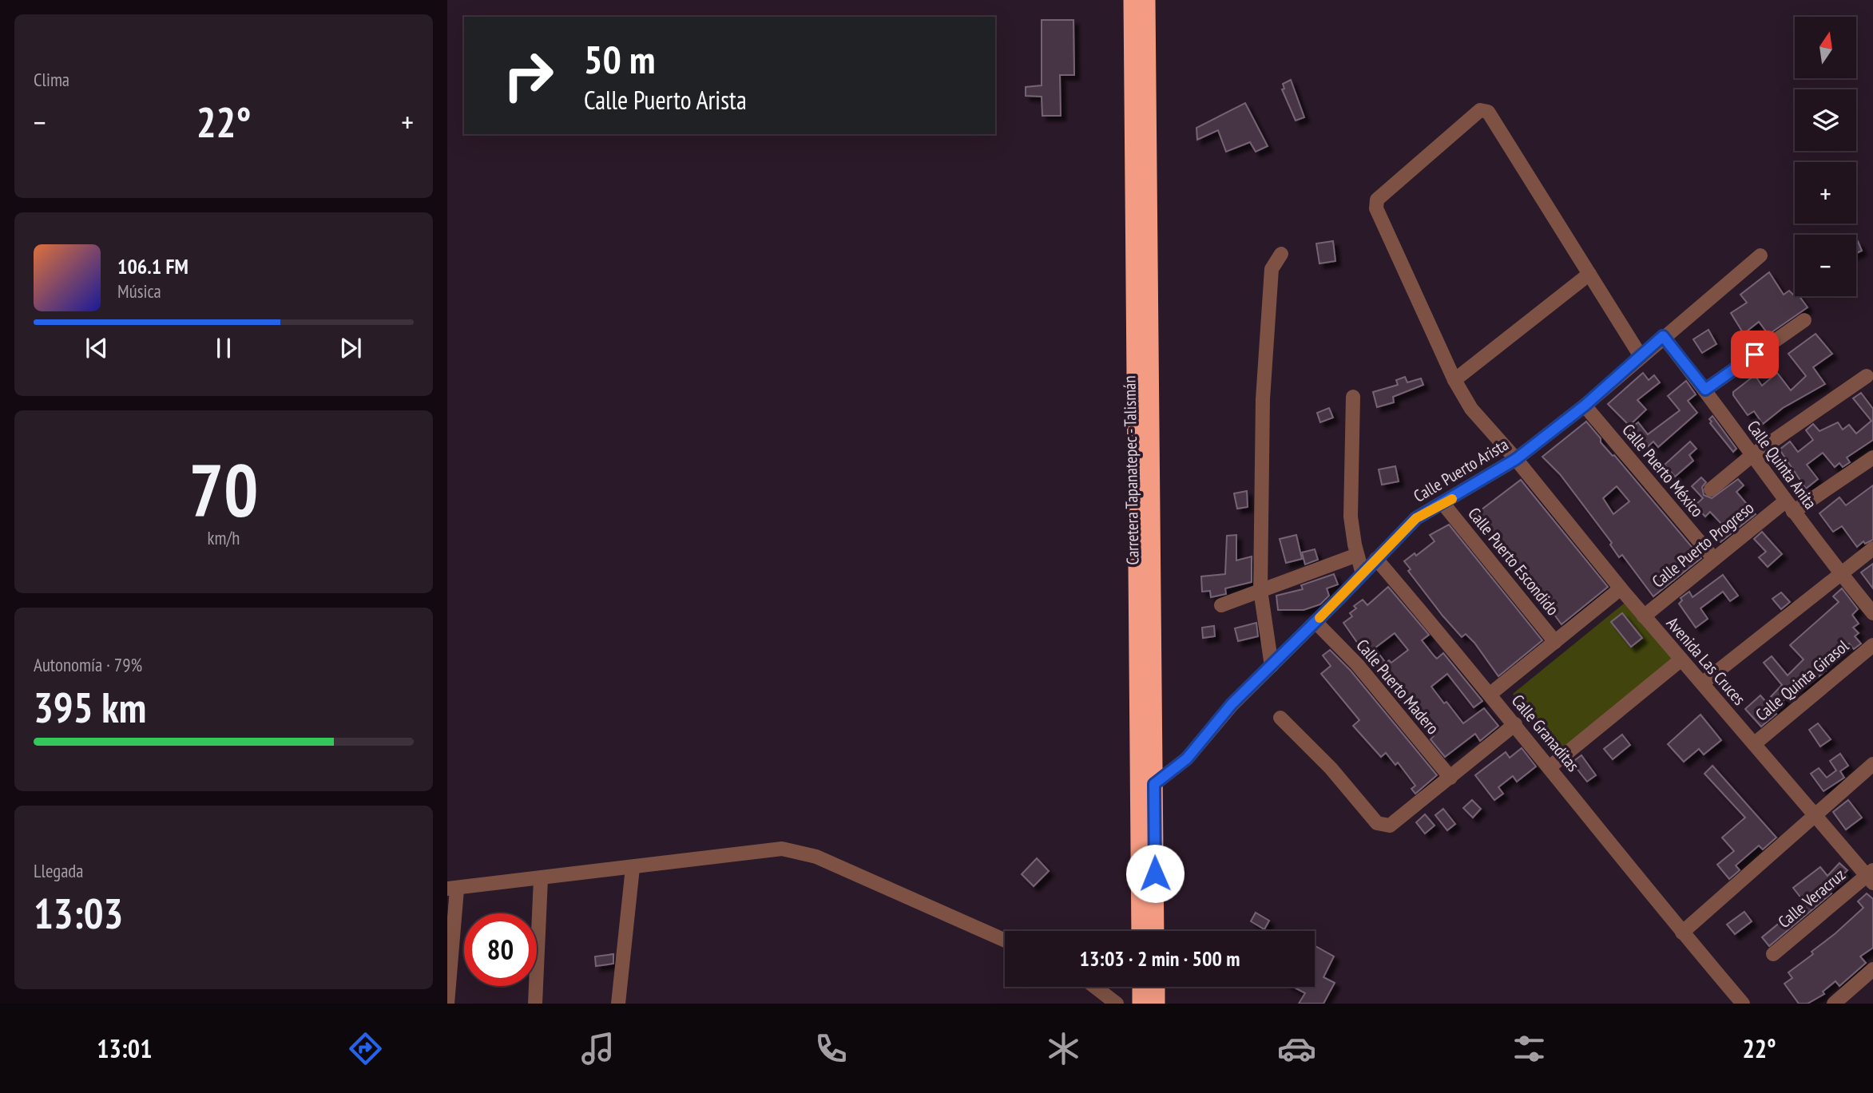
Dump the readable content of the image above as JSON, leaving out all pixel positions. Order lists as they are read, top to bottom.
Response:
{
  "streets": {
    "highway": ["Carretera Tapanatepec - Talismán"],
    "street": [
      "Calle Quinta Anita",
      "Calle Puerto Arista",
      "Calle Puerto México",
      "Calle Puerto Progreso",
      "Calle Puerto Escondido",
      "Avenida Las Cruces",
      "Calle Quinta Girasol",
      "Calle Puerto Madero",
      "Calle Granaditas",
      "Calle Veracruz"
    ]
  },
  "crossings": [
    ["Calle Quinta Anita", "Calle Puerto Arista"],
    ["Calle Quinta Anita", "Calle Puerto Progreso"],
    ["Carretera Tapanatepec - Talismán", "Calle Puerto Arista"],
    ["Calle Puerto Arista", "Calle Puerto México"],
    ["Calle Puerto Arista", "Calle Puerto Escondido"],
    ["Calle Puerto Arista", "Avenida Las Cruces"],
    ["Calle Puerto Arista", "Calle Puerto Madero"],
    ["Calle Puerto Arista", "Calle Granaditas"],
    ["Calle Puerto México", "Calle Puerto Progreso"],
    ["Calle Puerto Progreso", "Avenida Las Cruces"],
    ["Avenida Las Cruces", "Calle Quinta Girasol"],
    ["Avenida Las Cruces", "Calle Veracruz"]
  ],
  "north": "top",
  "page": {
    "tile": [
      "Clima",
      ["70", "km/h"],
      ["Autonomía · 79%", "395 km"],
      ["Llegada", "13:03"]
    ],
    "map_buttons": ["+", "−"],
    "turn": ["50 m", "Calle Puerto Arista"],
    "heat": ["−", "22°", "+"],
    "song": ["106.1 FM", "Música"],
    "limit": "80",
    "trip": "13:03 · 2 min · 500 m",
    "tabs": ["13:01", "22°"]
  }
}
